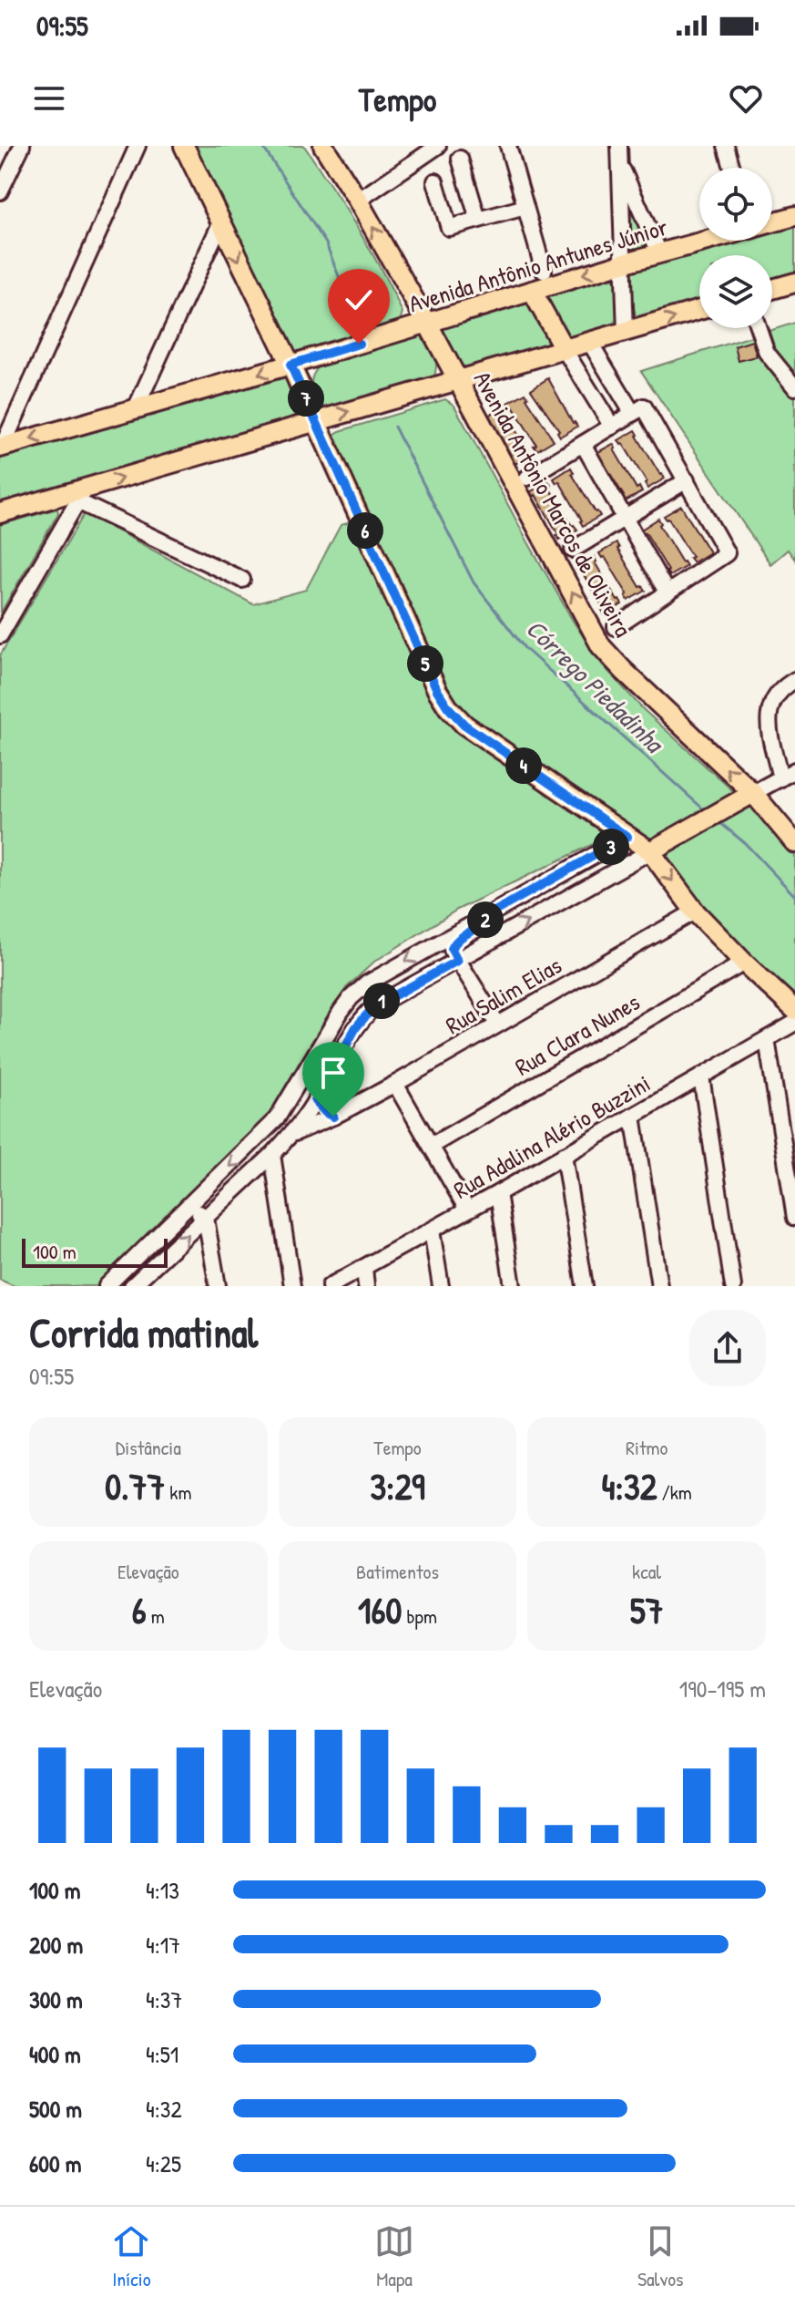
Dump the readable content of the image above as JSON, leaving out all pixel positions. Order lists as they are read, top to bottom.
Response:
{
  "streets": {
    "main road": ["Avenida Antônio Antunes Júnior", "Avenida Antônio Marcos de Oliveira"],
    "street": ["Rua Salim Elias", "Rua Clara Nunes", "Rua Adalina Alério Buzzini"]
  },
  "crossings": [
    ["Avenida Antônio Antunes Júnior", "Avenida Antônio Marcos de Oliveira"]
  ],
  "water": ["Córrego Piedadinha"],
  "scale_bar": "100 m",
  "page": {
    "status": "09:55",
    "header": "Tempo",
    "pins": [
      "7",
      "6",
      "5",
      "4",
      "3",
      "2",
      "1"
    ],
    "scale": "100 m",
    "heading": ["Corrida matinal", "09:55"],
    "stats": [
      ["Distância", "0.77 km"],
      ["Tempo", "3:29"],
      ["Ritmo", "4:32 /km"],
      ["Elevação", "6 m"],
      ["Batimentos", "160 bpm"],
      ["kcal", "57"]
    ],
    "chart": ["Elevação", "190–195 m"],
    "list": [
      {
        "name": "100 m",
        "note": "4:13"
      },
      {
        "name": "200 m",
        "note": "4:17"
      },
      {
        "name": "300 m",
        "note": "4:37"
      },
      {
        "name": "400 m",
        "note": "4:51"
      },
      {
        "name": "500 m",
        "note": "4:32"
      },
      {
        "name": "600 m",
        "note": "4:25"
      }
    ],
    "tabs": ["Início", "Mapa", "Salvos"]
  }
}
